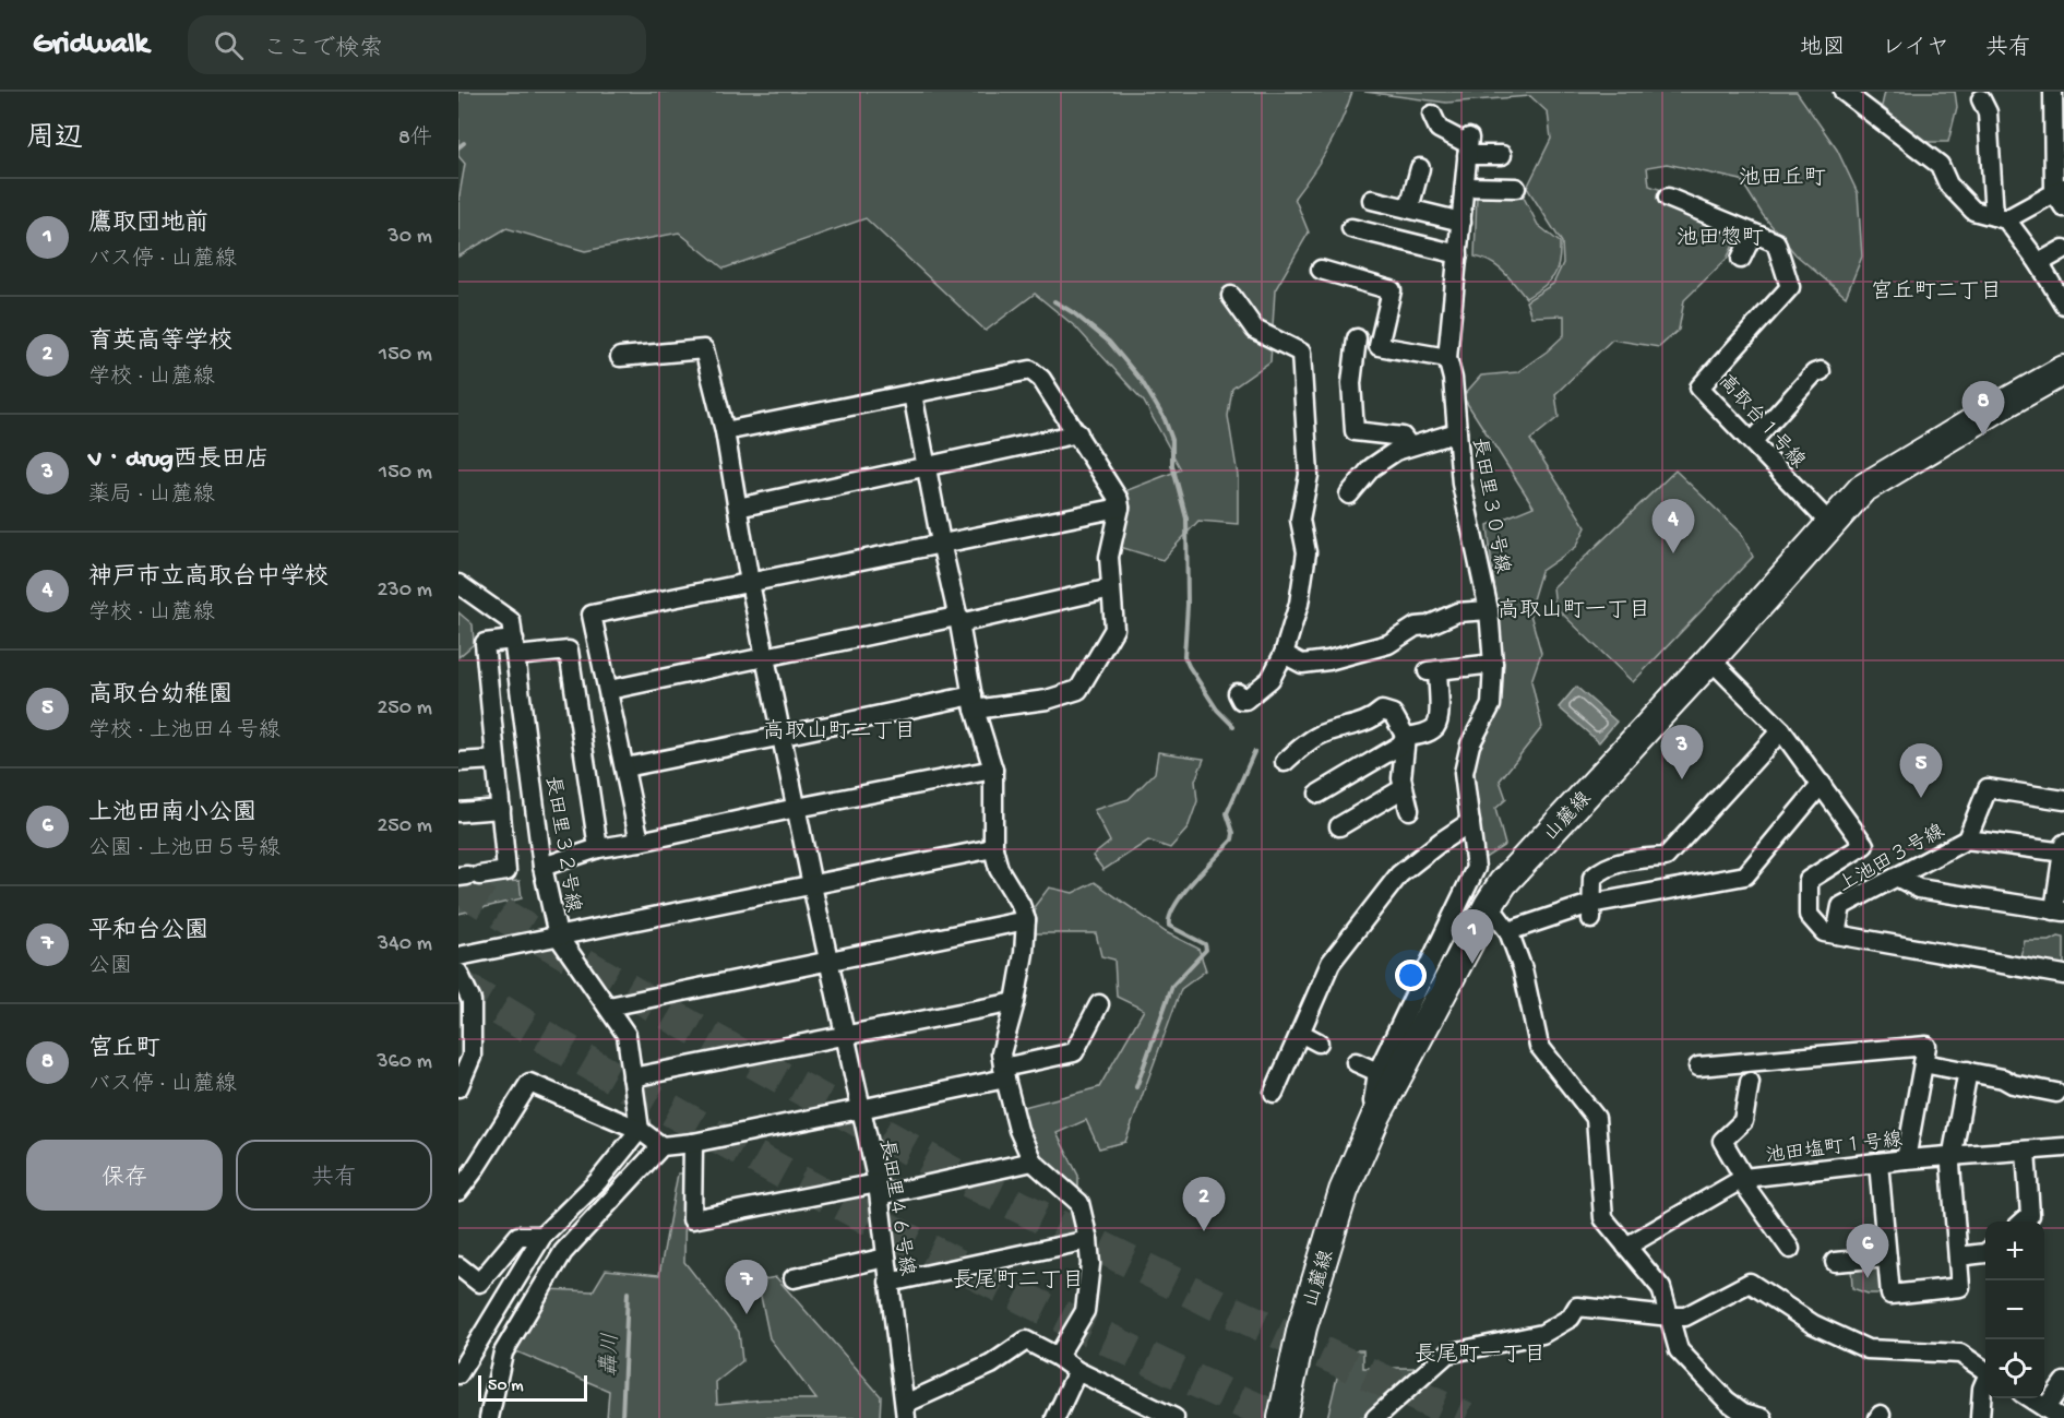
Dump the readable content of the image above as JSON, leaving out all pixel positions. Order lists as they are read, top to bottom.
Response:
{
  "streets": {
    "main road": ["山麓線"],
    "street": [
      "高取台１号線",
      "長田里３０号線",
      "長田里３２号線",
      "上池田３号線",
      "池田塩町１号線",
      "長田里４６号線"
    ]
  },
  "crossings": [
    ["高取台１号線", "山麓線"]
  ],
  "districts": [
    "池田丘町",
    "池田惣町",
    "宮丘町二丁目",
    "高取山町一丁目",
    "高取山町二丁目",
    "長尾町二丁目",
    "長尾町一丁目"
  ],
  "water": ["轟川"],
  "scale_bar": "50 m",
  "page": {
    "header": "Gridwalk",
    "search": "ここで検索",
    "nav": ["地図", "レイヤ", "共有"],
    "heading": ["周辺", "8件"],
    "list": [
      {
        "mark": "1",
        "name": "鷹取団地前",
        "note": "バス停 · 山麓線",
        "value": "30 m"
      },
      {
        "mark": "2",
        "name": "育英高等学校",
        "note": "学校 · 山麓線",
        "value": "150 m"
      },
      {
        "mark": "3",
        "name": "V・drug西長田店",
        "note": "薬局 · 山麓線",
        "value": "150 m"
      },
      {
        "mark": "4",
        "name": "神戸市立高取台中学校",
        "note": "学校 · 山麓線",
        "value": "230 m"
      },
      {
        "mark": "5",
        "name": "高取台幼稚園",
        "note": "学校 · 上池田４号線",
        "value": "250 m"
      },
      {
        "mark": "6",
        "name": "上池田南小公園",
        "note": "公園 · 上池田５号線",
        "value": "250 m"
      },
      {
        "mark": "7",
        "name": "平和台公園",
        "note": "公園",
        "value": "340 m"
      },
      {
        "mark": "8",
        "name": "宮丘町",
        "note": "バス停 · 山麓線",
        "value": "360 m"
      }
    ],
    "pins": [
      "8",
      "4",
      "3",
      "5",
      "1",
      "2",
      "6",
      "7"
    ],
    "buttons": ["保存", "共有"],
    "map_buttons": ["+", "−"],
    "scale": "50 m"
  }
}
